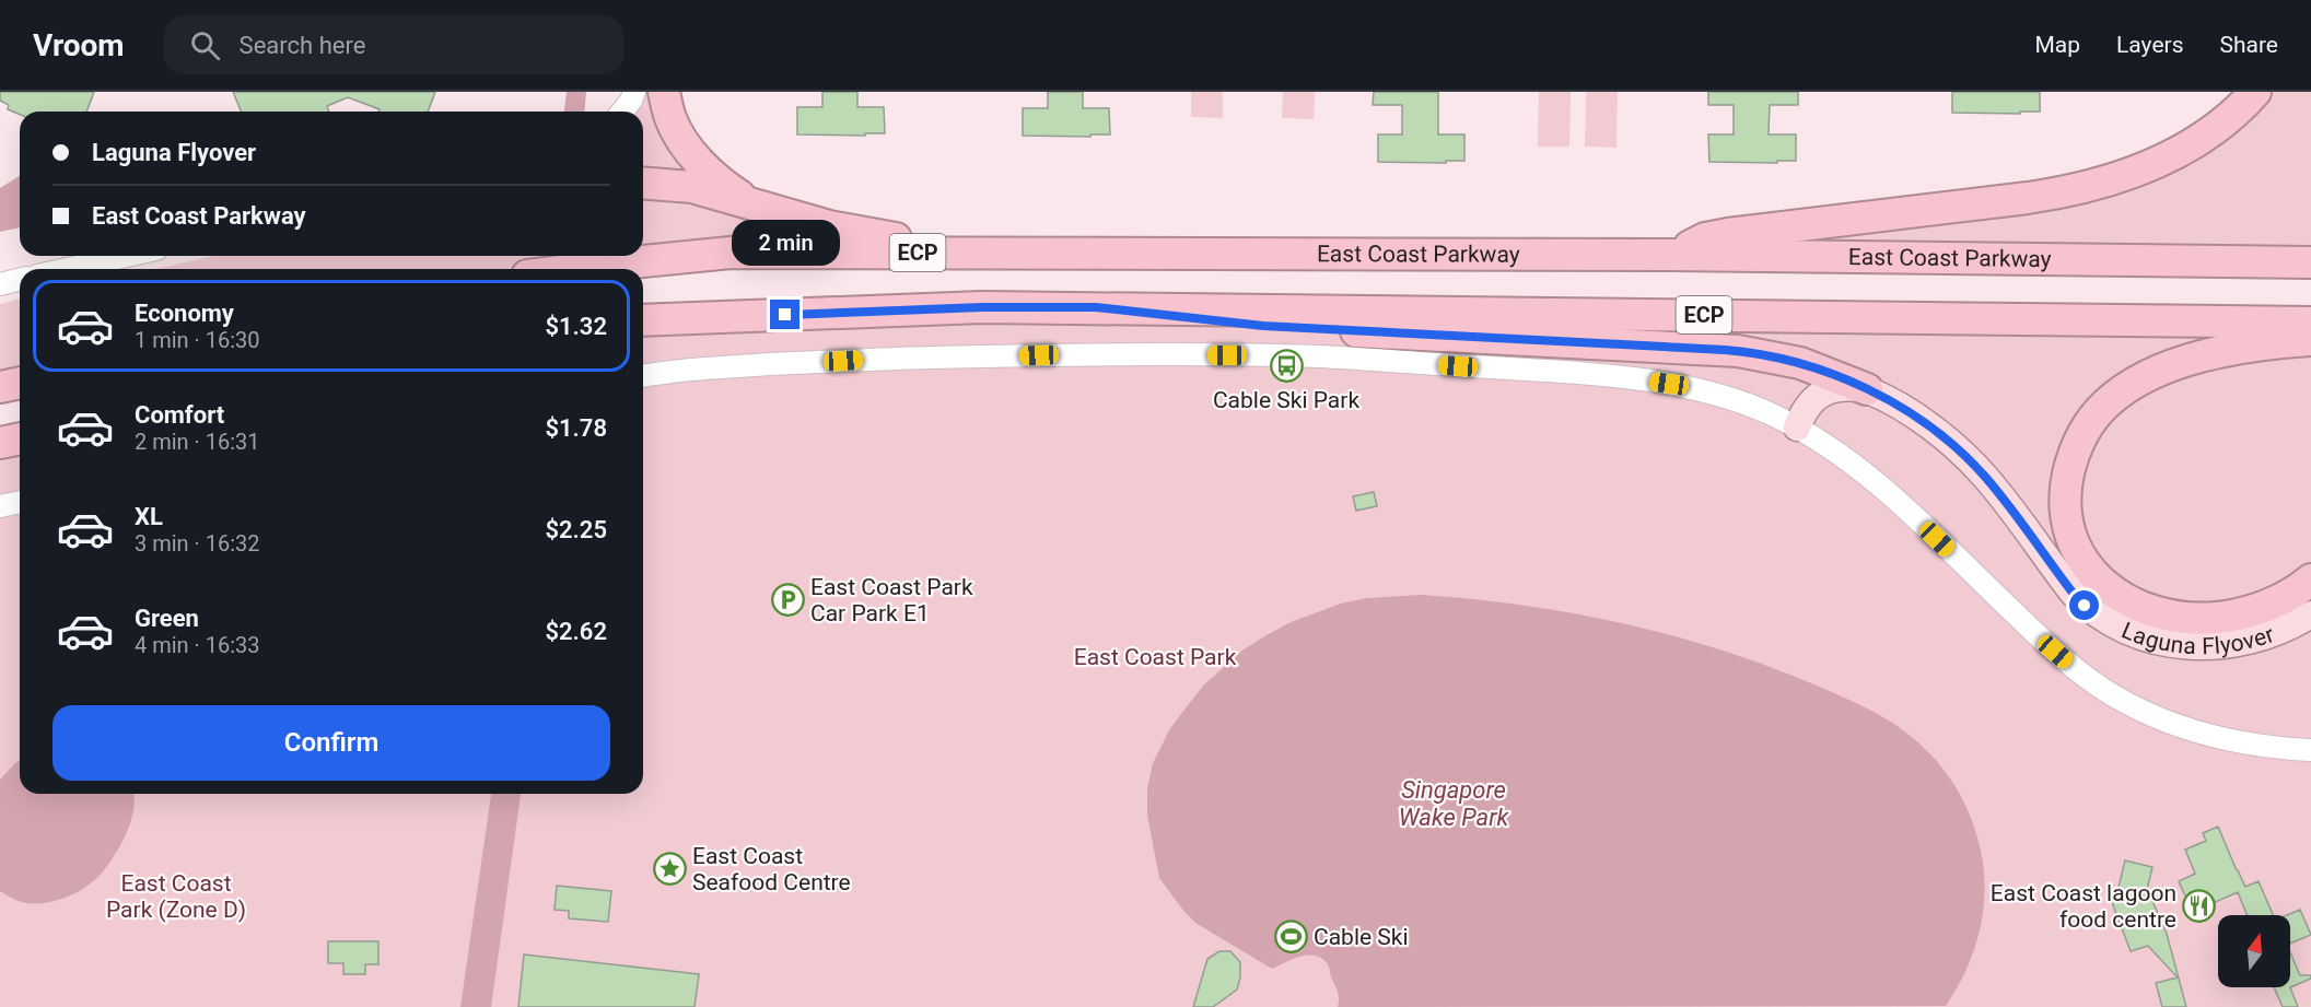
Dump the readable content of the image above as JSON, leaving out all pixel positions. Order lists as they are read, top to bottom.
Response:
{
  "streets": {
    "highway": ["ECP", "East Coast Parkway"],
    "main road": ["Laguna Flyover"]
  },
  "water": ["Singapore Wake Park"],
  "parks": ["East Coast Park", "East Coast Park (Zone D)"],
  "places": {
    "bus stop": ["Cable Ski Park"],
    "parking": ["East Coast Park Car Park E1"],
    "place": ["East Coast Seafood Centre"],
    "restaurant": ["East Coast lagoon food centre"],
    "sports": ["Cable Ski"]
  },
  "north": "top",
  "page": {
    "header": "Vroom",
    "search": "Search here",
    "nav": ["Map", "Layers", "Share"],
    "banner": ["Laguna Flyover", "East Coast Parkway"],
    "bubble": "2 min",
    "list": [
      {
        "name": "Economy",
        "note": "1 min · 16:30",
        "value": "$1.32"
      },
      {
        "name": "Comfort",
        "note": "2 min · 16:31",
        "value": "$1.78"
      },
      {
        "name": "XL",
        "note": "3 min · 16:32",
        "value": "$2.25"
      },
      {
        "name": "Green",
        "note": "4 min · 16:33",
        "value": "$2.62"
      }
    ],
    "buttons": "Confirm"
  }
}
